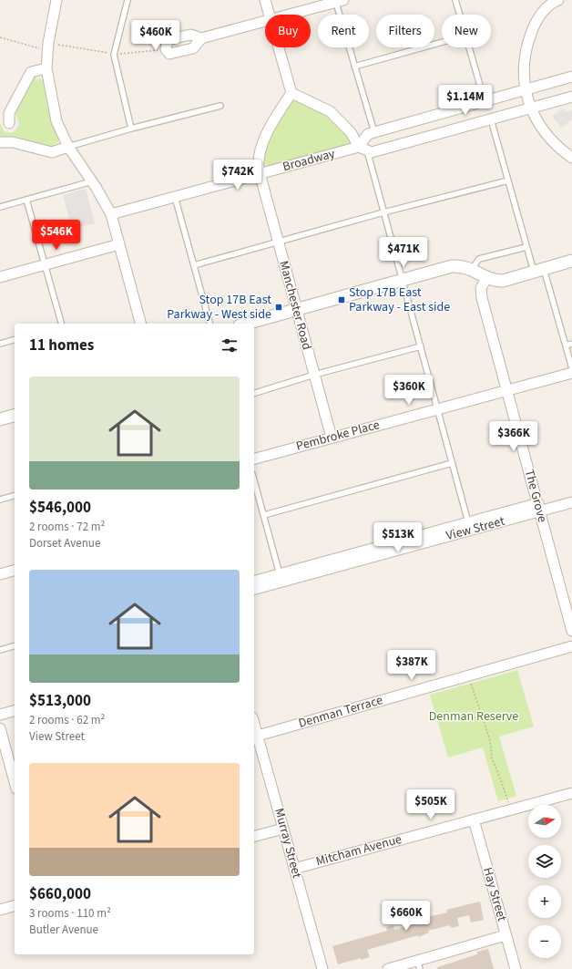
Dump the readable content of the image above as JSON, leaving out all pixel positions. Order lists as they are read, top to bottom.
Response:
{
  "streets": {
    "street": [
      "Broadway",
      "Manchester Road",
      "Pembroke Place",
      "The Grove",
      "View Street",
      "Denman Terrace",
      "Murray Street",
      "Mitcham Avenue",
      "Hay Street"
    ]
  },
  "crossings": [
    ["Broadway", "Manchester Road"],
    ["Manchester Road", "Pembroke Place"],
    ["Pembroke Place", "The Grove"],
    ["The Grove", "View Street"],
    ["Denman Terrace", "Murray Street"],
    ["Murray Street", "Mitcham Avenue"],
    ["Mitcham Avenue", "Hay Street"]
  ],
  "parks": ["Denman Reserve"],
  "places": {
    "transit": ["Stop 17B East Parkway - East side", "Stop 17B East Parkway - West side"]
  },
  "north": "right",
  "page": {
    "chip": [
      "Buy",
      "Rent",
      "Filters",
      "New"
    ],
    "price": [
      "$460K",
      "$1.14M",
      "$742K",
      "$546K",
      "$471K",
      "$360K",
      "$366K",
      "$513K",
      "$387K",
      "$505K",
      "$660K"
    ],
    "heading": "11 homes",
    "list": [
      {
        "name": "$546,000",
        "note": "2 rooms · 72 m² · Dorset Avenue"
      },
      {
        "name": "$513,000",
        "note": "2 rooms · 62 m² · View Street"
      },
      {
        "name": "$660,000",
        "note": "3 rooms · 110 m² · Butler Avenue"
      }
    ],
    "map_buttons": ["+", "−"]
  }
}
